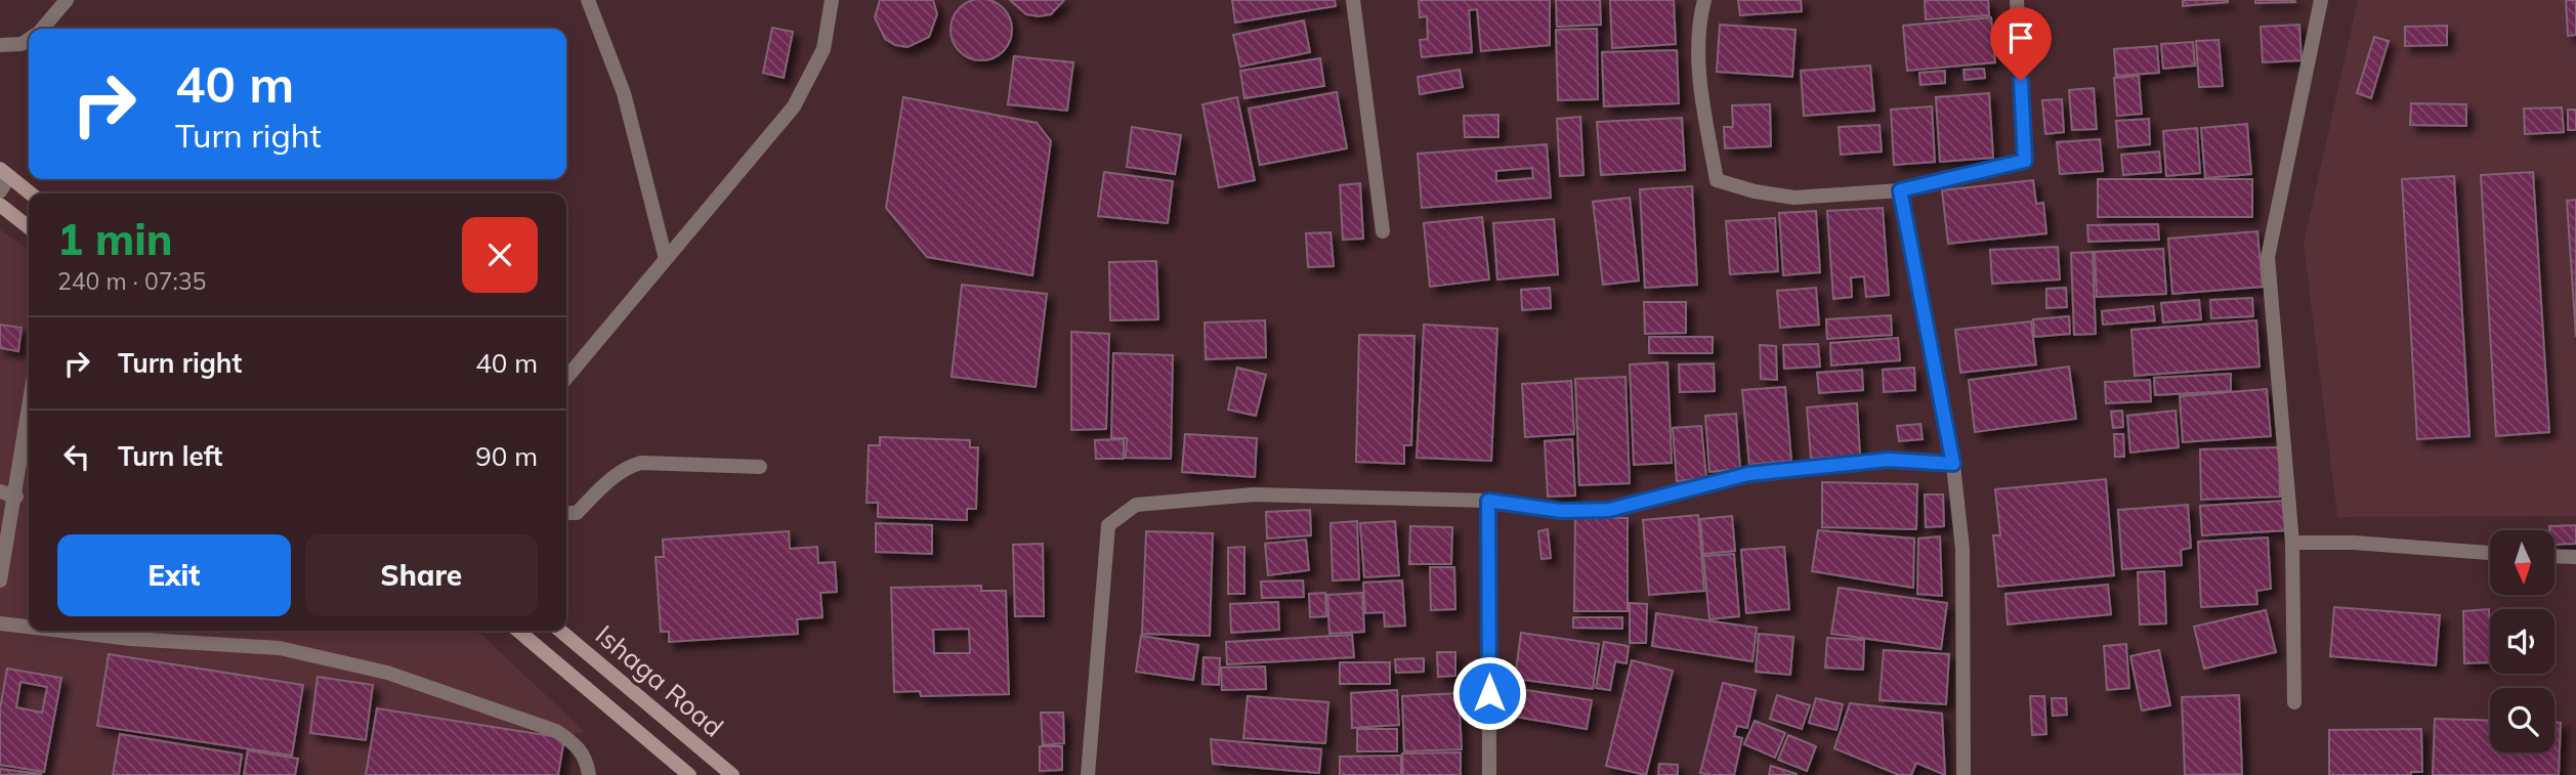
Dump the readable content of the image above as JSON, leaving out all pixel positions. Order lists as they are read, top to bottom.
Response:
{
  "streets": {
    "main road": ["Ishaga Road"]
  },
  "north": "bottom",
  "page": {
    "turn": ["40 m", "Turn right"],
    "heading": ["1 min", "240 m · 07:35"],
    "list": [
      {
        "name": "Turn right",
        "value": "40 m"
      },
      {
        "name": "Turn left",
        "value": "90 m"
      }
    ],
    "buttons": ["Exit", "Share"]
  }
}
